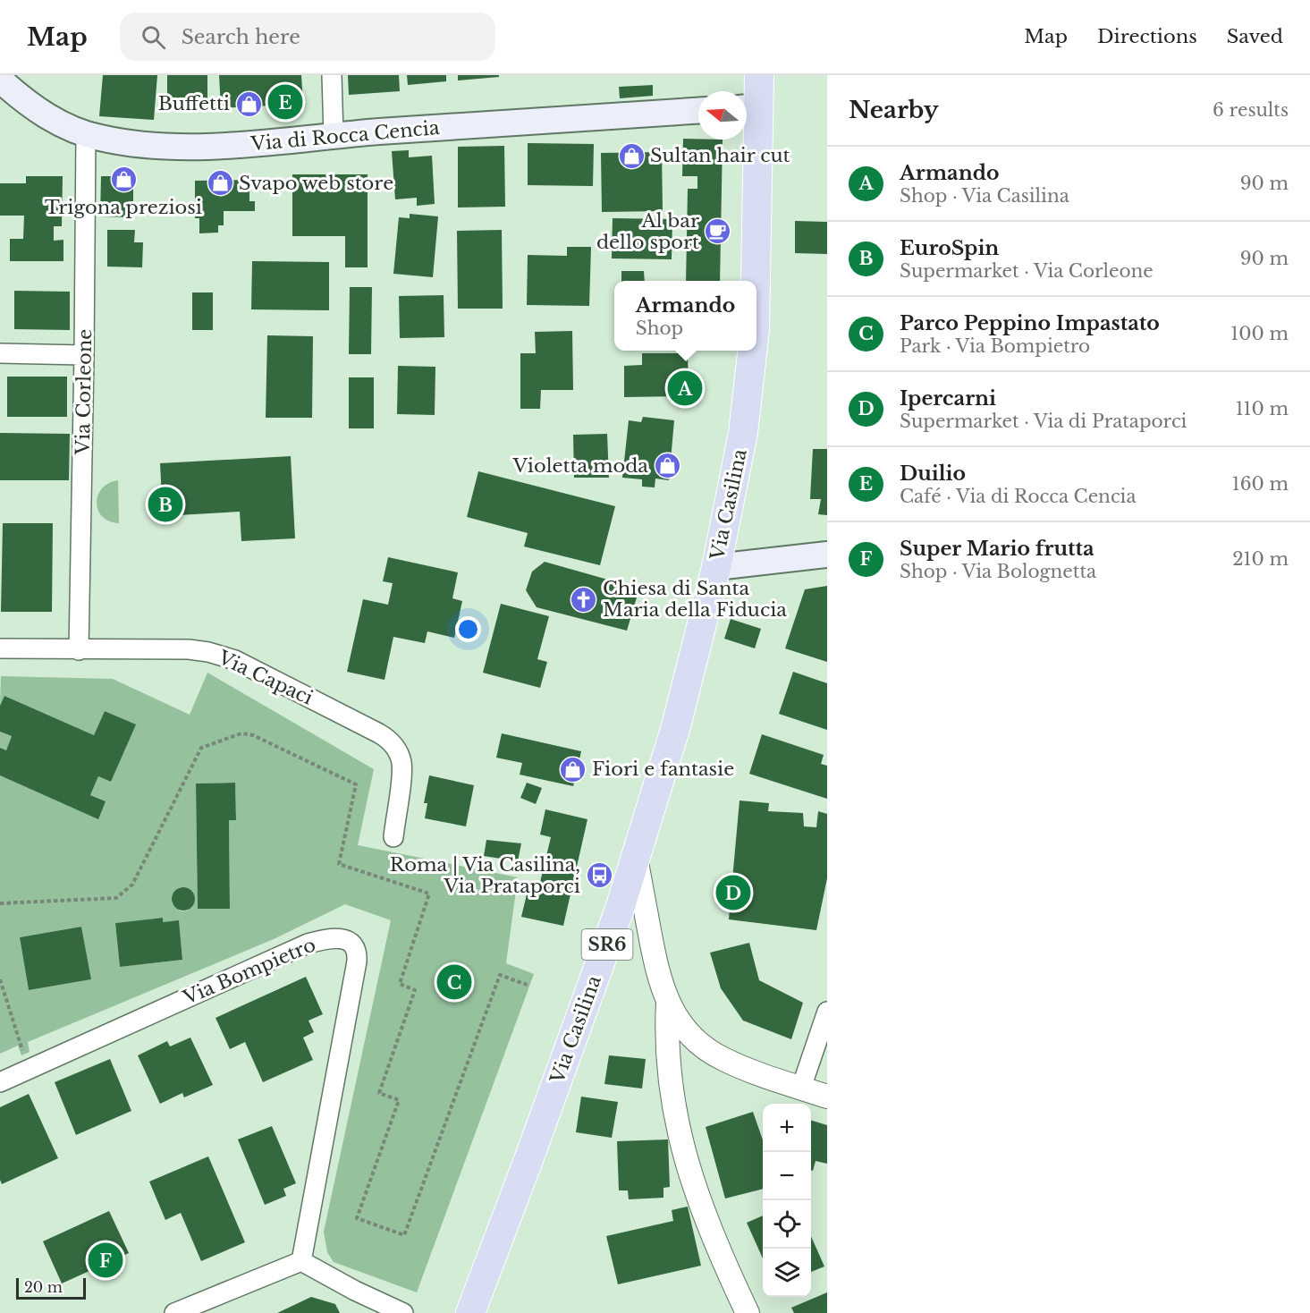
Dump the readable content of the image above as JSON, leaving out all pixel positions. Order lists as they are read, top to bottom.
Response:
{
  "streets": {
    "main road": ["Via di Rocca Cencia", "Via Casilina", "SR6"],
    "street": ["Via Corleone", "Via Capaci", "Via Bompietro"]
  },
  "crossings": [
    ["Via di Rocca Cencia", "Via Corleone"],
    ["Via Corleone", "Via Capaci"]
  ],
  "places": {
    "shop": [
      "Buffetti",
      "Sultan hair cut",
      "Trigona preziosi",
      "Svapo web store",
      "Violetta moda",
      "Fiori e fantasie"
    ],
    "cafe": ["Al bar dello sport"],
    "church": ["Chiesa di Santa Maria della Fiducia"],
    "bus stop": ["Roma | Via Casilina, Via Prataporci"]
  },
  "scale_bar": "20 m",
  "north": "left",
  "page": {
    "header": "Map",
    "search": "Search here",
    "nav": ["Map", "Directions", "Saved"],
    "heading": ["Nearby", "6 results"],
    "pins": [
      "E",
      "A",
      "B",
      "D",
      "C",
      "F"
    ],
    "list": [
      {
        "mark": "A",
        "name": "Armando",
        "note": "Shop · Via Casilina",
        "value": "90 m"
      },
      {
        "mark": "B",
        "name": "EuroSpin",
        "note": "Supermarket · Via Corleone",
        "value": "90 m"
      },
      {
        "mark": "C",
        "name": "Parco Peppino Impastato",
        "note": "Park · Via Bompietro",
        "value": "100 m"
      },
      {
        "mark": "D",
        "name": "Ipercarni",
        "note": "Supermarket · Via di Prataporci",
        "value": "110 m"
      },
      {
        "mark": "E",
        "name": "Duilio",
        "note": "Café · Via di Rocca Cencia",
        "value": "160 m"
      },
      {
        "mark": "F",
        "name": "Super Mario frutta",
        "note": "Shop · Via Bolognetta",
        "value": "210 m"
      }
    ],
    "popup": ["Armando", "Shop"],
    "map_buttons": ["+", "−"],
    "scale": "20 m"
  }
}
